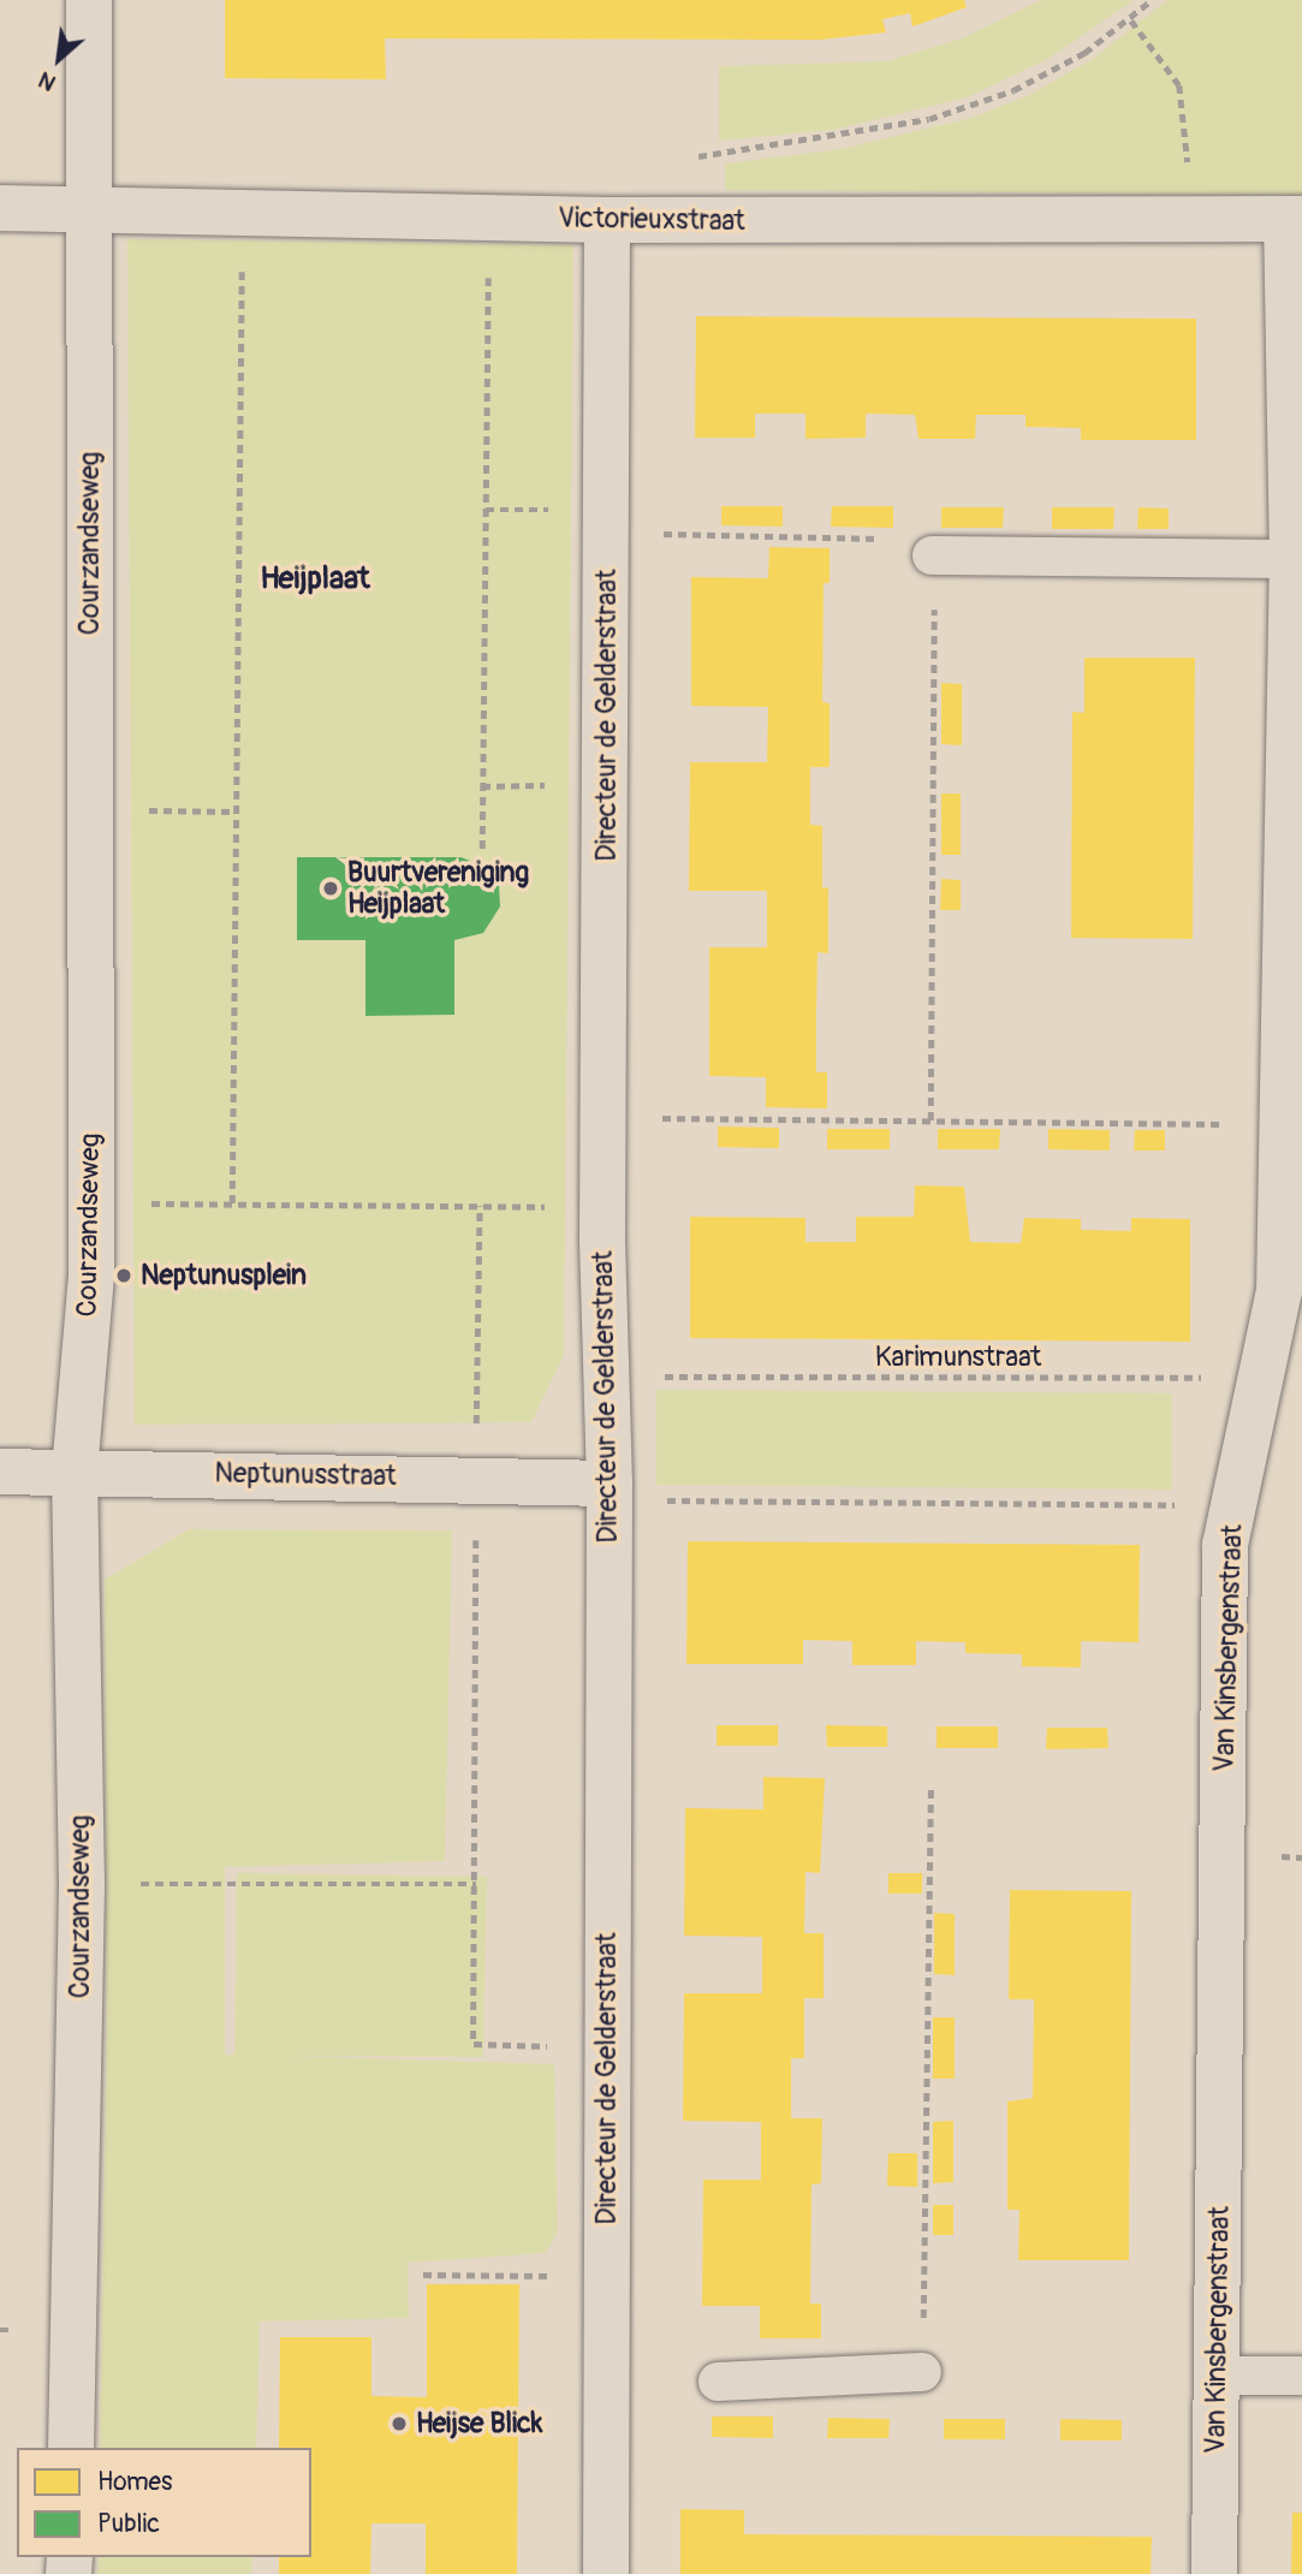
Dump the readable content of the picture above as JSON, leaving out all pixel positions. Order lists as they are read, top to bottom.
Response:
{
  "streets": {
    "street": [
      "Victorieuxstraat",
      "Courzandseweg",
      "Directeur de Gelderstraat",
      "Neptunusstraat",
      "Van Kinsbergenstraat"
    ],
    "path": ["Karimunstraat"]
  },
  "crossings": [
    ["Victorieuxstraat", "Courzandseweg"],
    ["Victorieuxstraat", "Directeur de Gelderstraat"],
    ["Victorieuxstraat", "Van Kinsbergenstraat"],
    ["Courzandseweg", "Neptunusstraat"],
    ["Directeur de Gelderstraat", "Karimunstraat"],
    ["Directeur de Gelderstraat", "Neptunusstraat"],
    ["Karimunstraat", "Van Kinsbergenstraat"]
  ],
  "districts": ["Heijplaat"],
  "places": ["Buurtvereniging Heijplaat", "Neptunusplein", "Heijse Blick"],
  "legend": ["Homes", "Public"],
  "north": "bottom left"
}
